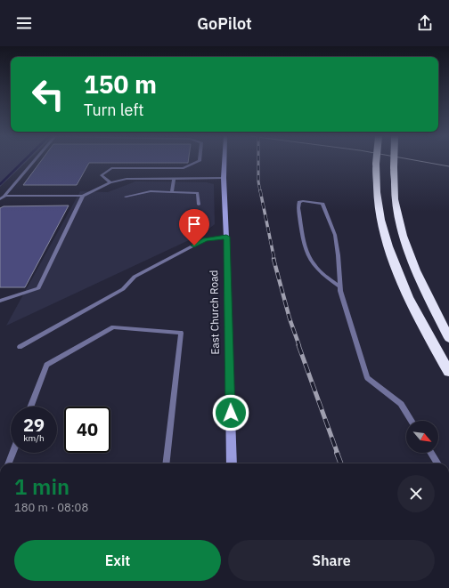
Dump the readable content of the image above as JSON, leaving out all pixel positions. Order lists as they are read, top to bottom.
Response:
{
  "streets": {
    "street": ["East Church Road"]
  },
  "north": "bottom right",
  "page": {
    "header": "GoPilot",
    "turn": ["150 m", "Turn left"],
    "speed": "29 km/h",
    "limit": "40",
    "heading": ["1 min", "180 m · 08:08"],
    "buttons": ["Exit", "Share"]
  }
}
